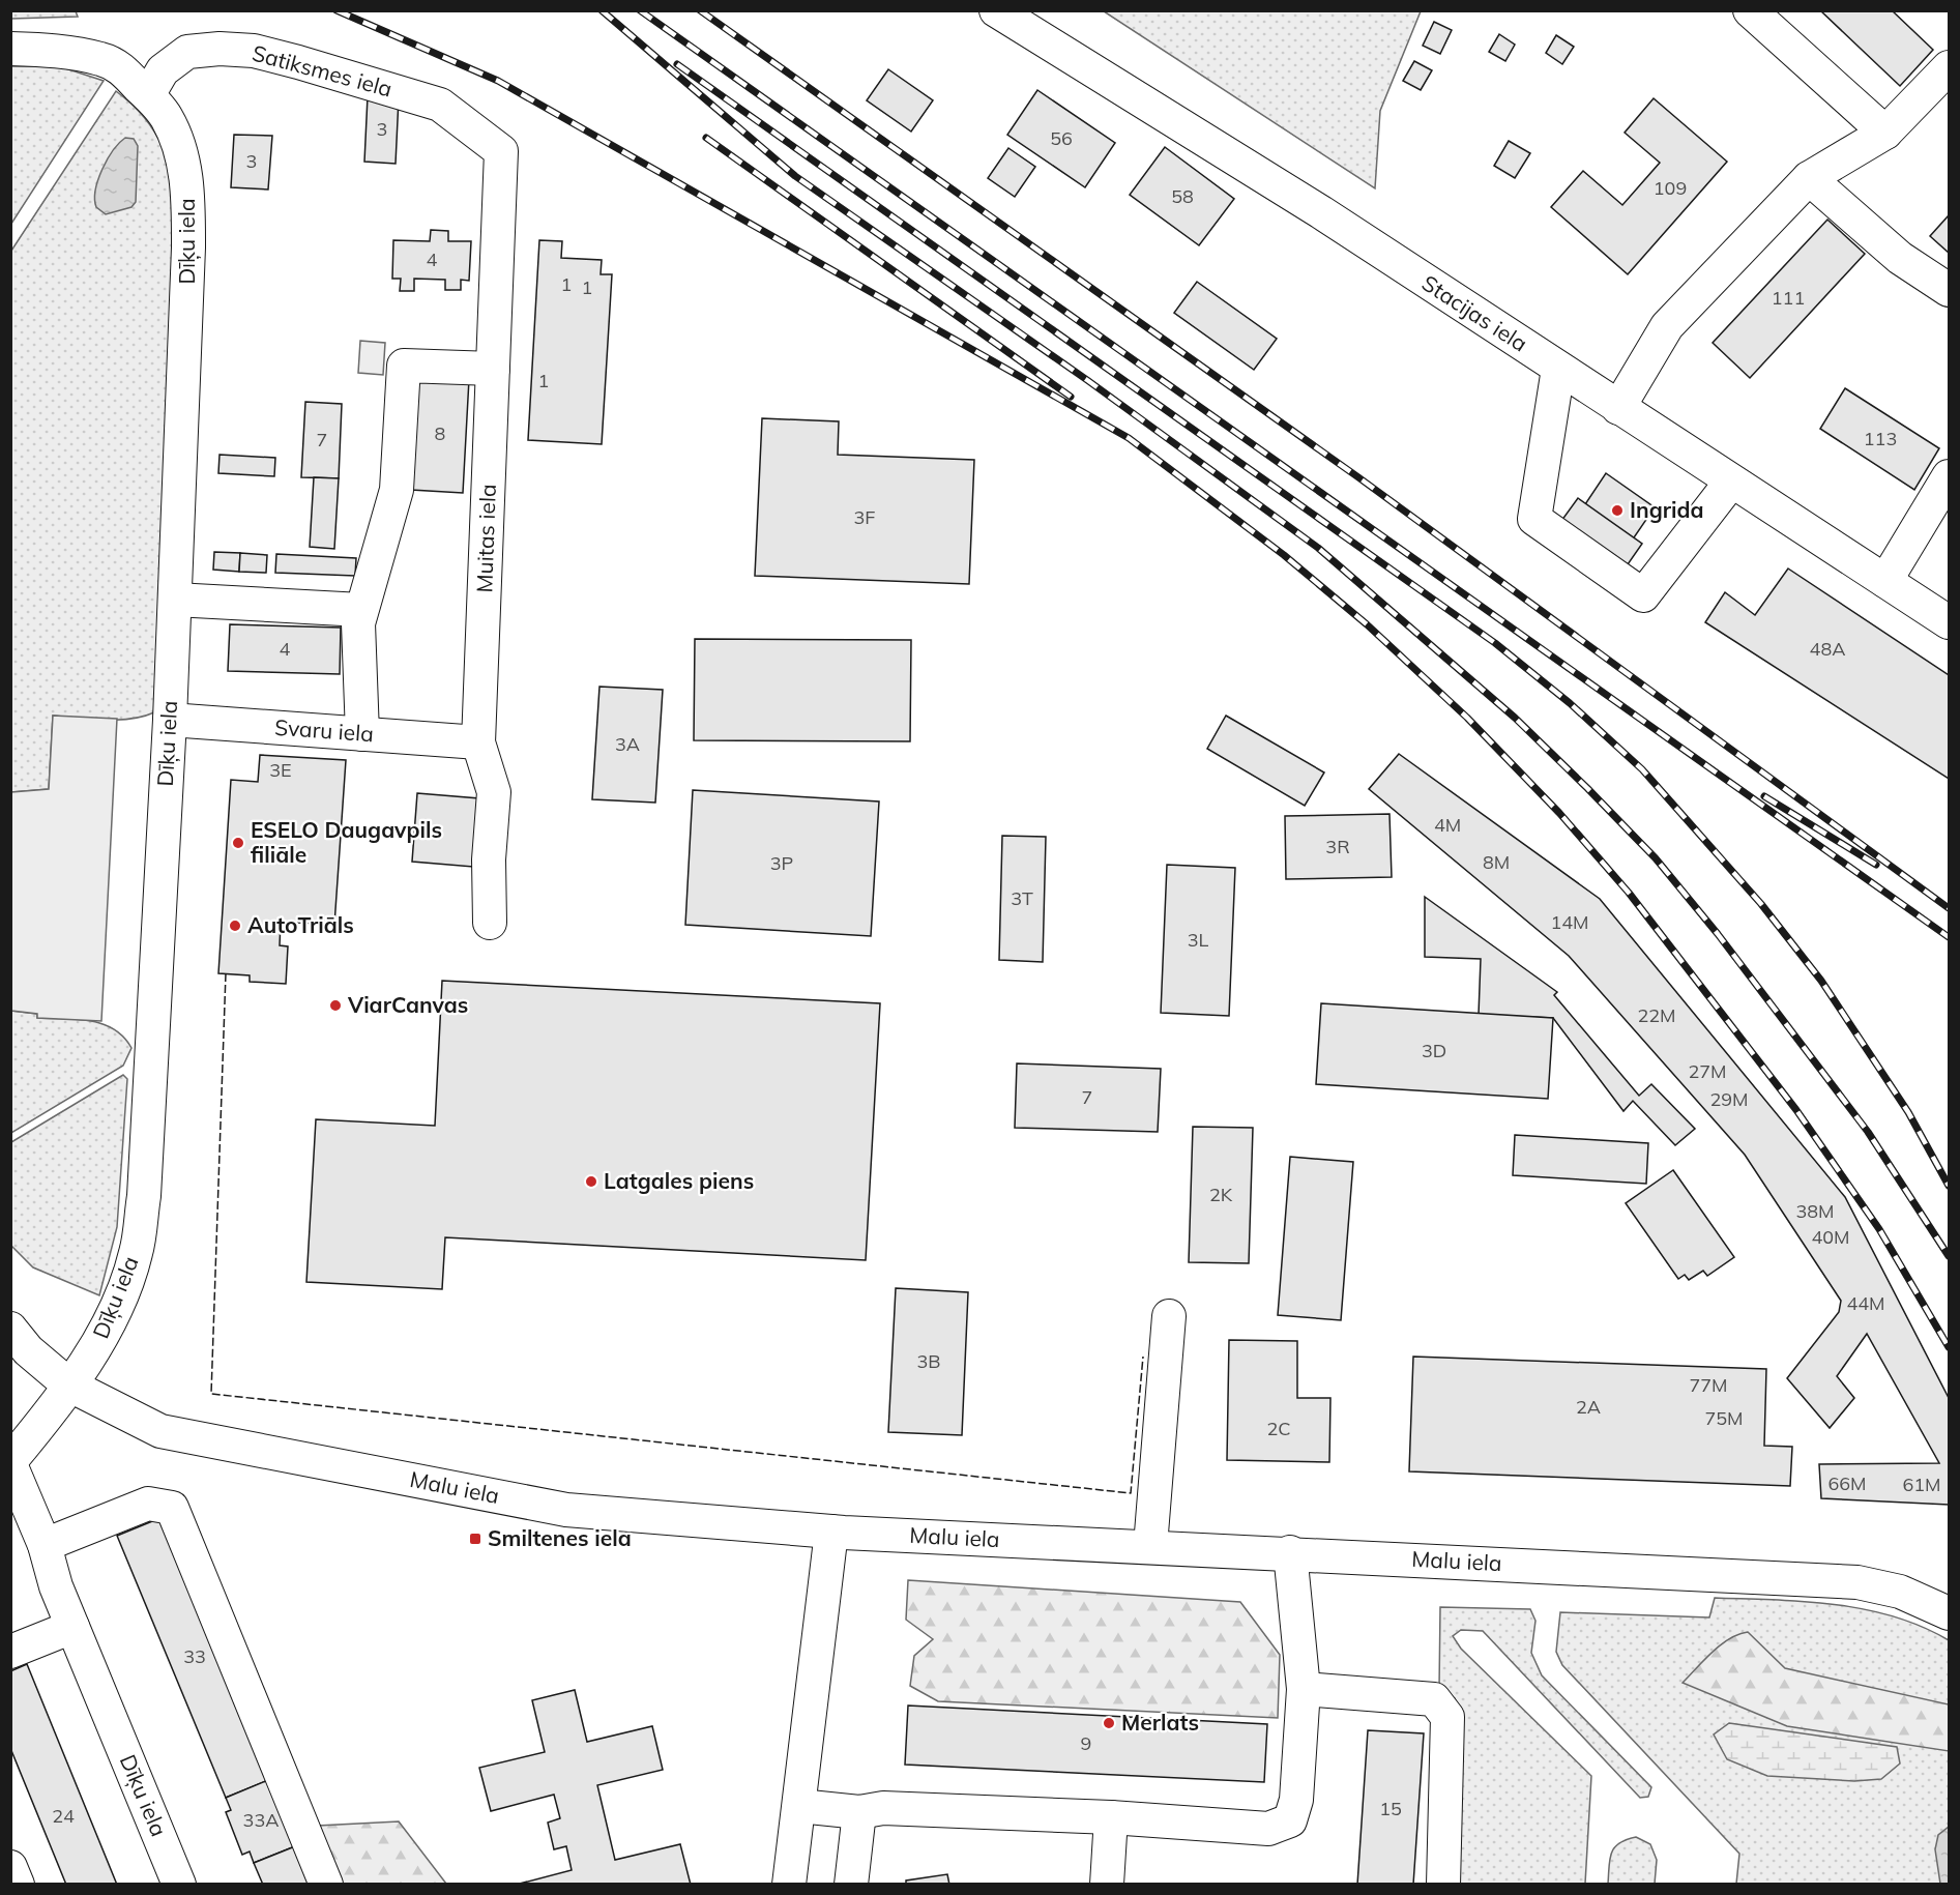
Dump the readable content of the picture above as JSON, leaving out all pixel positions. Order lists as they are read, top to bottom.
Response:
{
  "streets": {
    "street": [
      "Satiksmes iela",
      "Dīķu iela",
      "Stacijas iela",
      "Muitas iela",
      "Svaru iela",
      "Malu iela"
    ]
  },
  "crossings": [
    ["Satiksmes iela", "Dīķu iela"],
    ["Satiksmes iela", "Muitas iela"],
    ["Dīķu iela", "Svaru iela"],
    ["Dīķu iela", "Malu iela"],
    ["Muitas iela", "Svaru iela"]
  ],
  "places": {
    "other": [
      "Ingrida",
      "ESELO Daugavpils filiāle",
      "AutoTriāls",
      "ViarCanvas",
      "Latgales piens",
      "Merlats"
    ],
    "transit": ["Smiltenes iela"]
  },
  "house_numbers": [
    "3",
    "56",
    "3",
    "109",
    "58",
    "4",
    "1",
    "1",
    "111",
    "1",
    "8",
    "113",
    "7",
    "3F",
    "4",
    "48A",
    "3A",
    "3E",
    "4M",
    "3R",
    "8M",
    "3P",
    "3T",
    "14M",
    "3L",
    "22M",
    "3D",
    "27M",
    "7",
    "29M",
    "2K",
    "38M",
    "40M",
    "44M",
    "3B",
    "77M",
    "2A",
    "75M",
    "2C",
    "66M",
    "61M",
    "33",
    "9",
    "15",
    "24",
    "33A"
  ]
}
